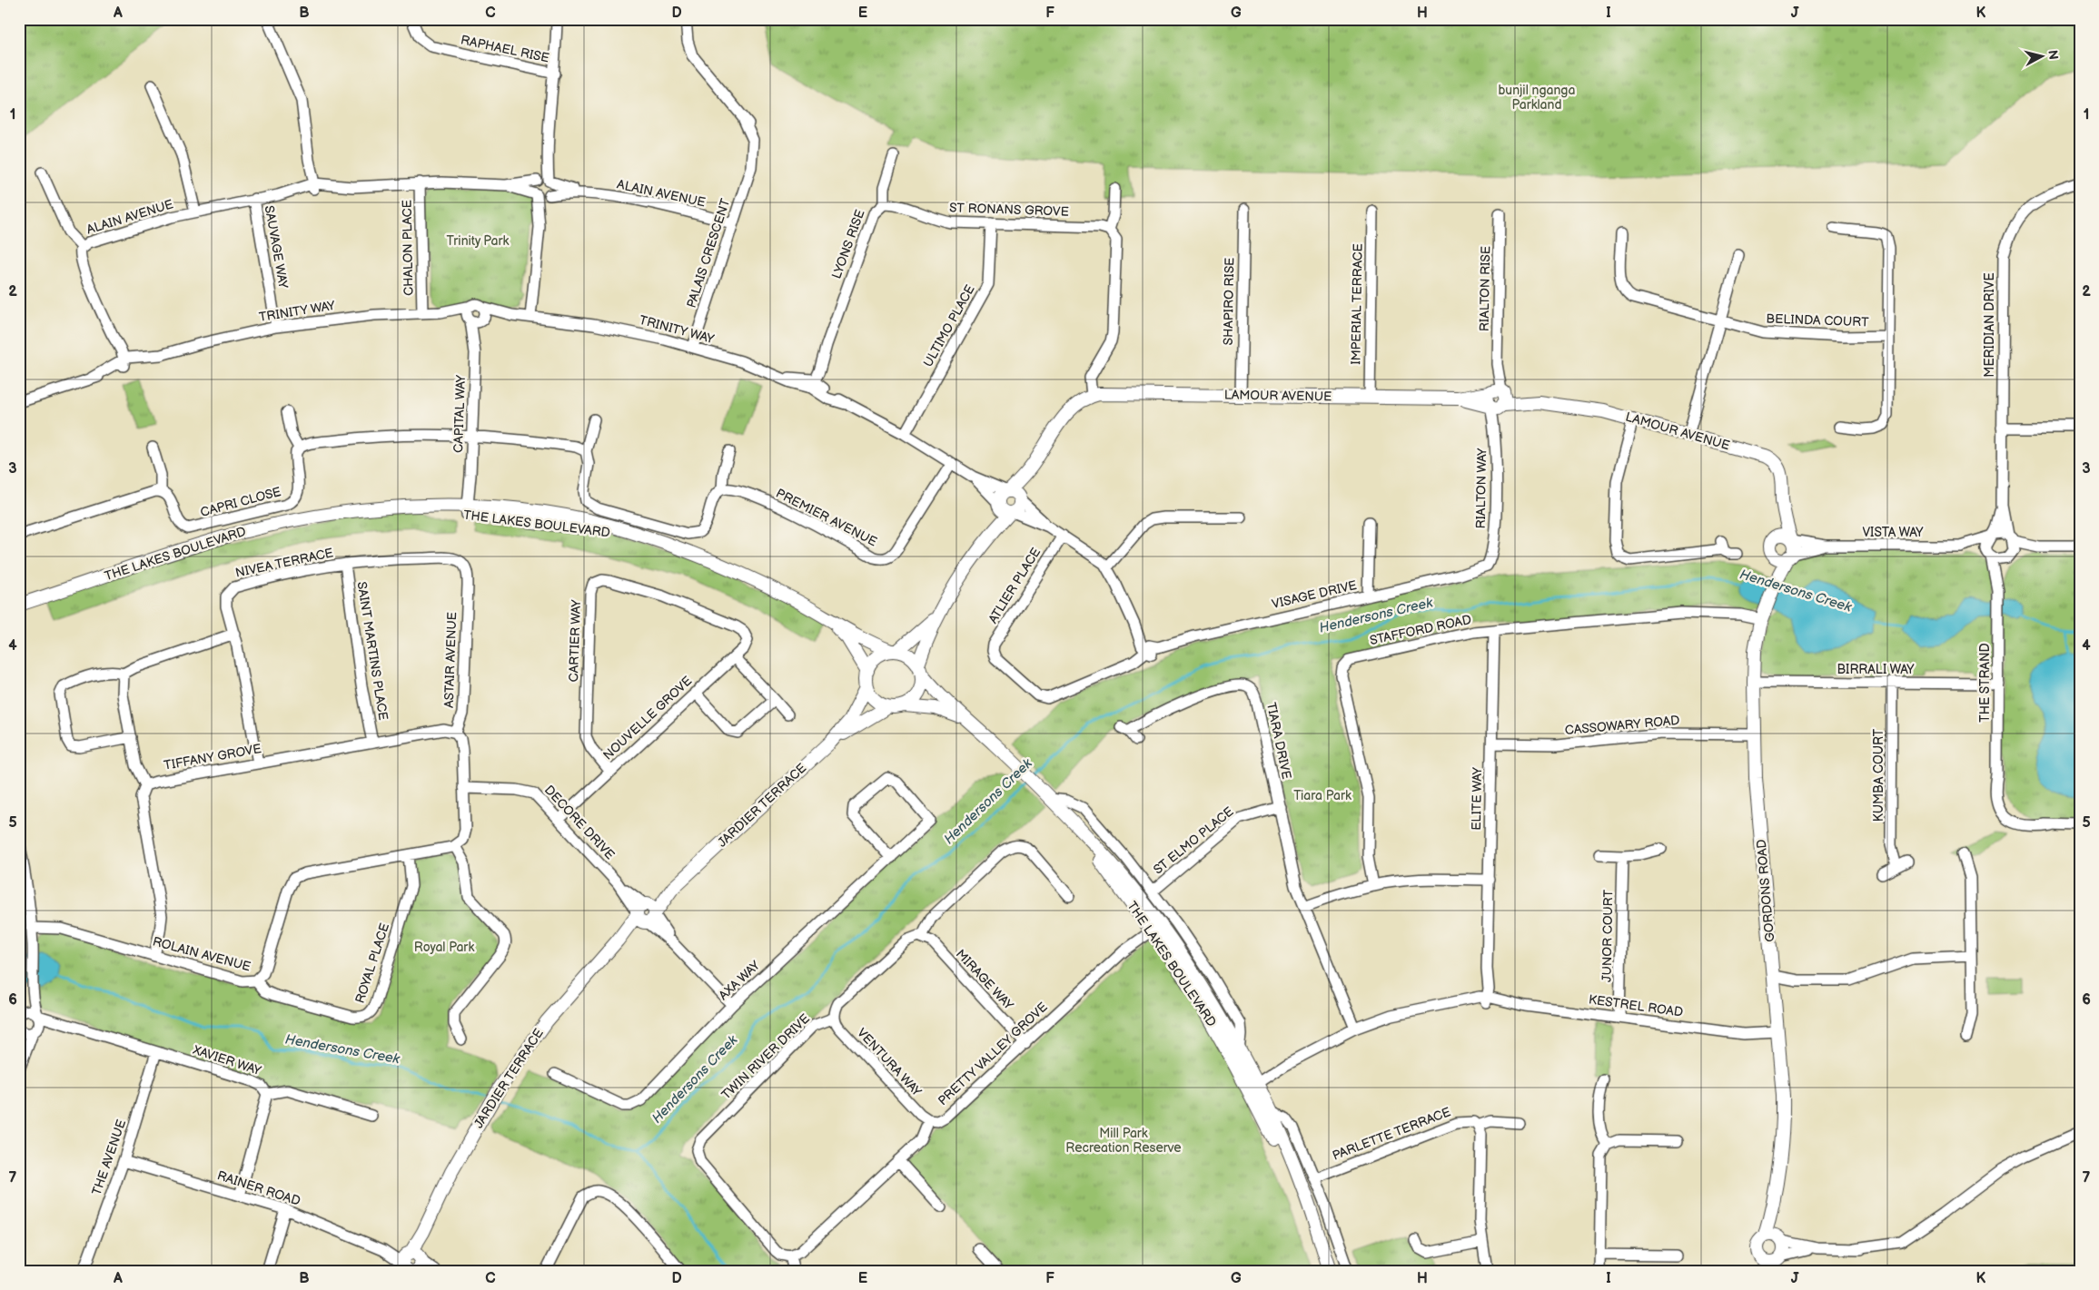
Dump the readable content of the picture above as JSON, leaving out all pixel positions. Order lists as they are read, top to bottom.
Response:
{
  "streets": {
    "street": [
      "RAPHAEL RISE",
      "ALAIN AVENUE",
      "ST RONANS GROVE",
      "LYONS RISE",
      "SAUVAGE WAY",
      "CHALON PLACE",
      "PALAIS CRESCENT",
      "RIALTON RISE",
      "SHAPIRO RISE",
      "IMPERIAL TERRACE",
      "TRINITY WAY",
      "BELINDA COURT",
      "MERIDIAN DRIVE",
      "ULTIMO PLACE",
      "LAMOUR AVENUE",
      "CAPITAL WAY",
      "RIALTON WAY",
      "CAPRI CLOSE",
      "PREMIER AVENUE",
      "THE LAKES BOULEVARD",
      "VISTA WAY",
      "NIVEA TERRACE",
      "ATLIER PLACE",
      "VISAGE DRIVE",
      "STAFFORD ROAD",
      "CARTIER WAY",
      "SAINT MARTINS PLACE",
      "ASTAIR AVENUE",
      "BIRRALI WAY",
      "THE STRAND",
      "NOUVELLE GROVE",
      "CASSOWARY ROAD",
      "TIARA DRIVE",
      "TIFFANY GROVE",
      "KUMBA COURT",
      "ELITE WAY",
      "JARDIER TERRACE",
      "DECORE DRIVE",
      "ST ELMO PLACE",
      "GORDONS ROAD",
      "JUNOR COURT",
      "ROLAIN AVENUE",
      "ROYAL PLACE",
      "MIRAGE WAY",
      "AXA WAY",
      "KESTREL ROAD",
      "PRETTY VALLEY GROVE",
      "TWIN RIVER DRIVE",
      "XAVIER WAY",
      "VENTURA WAY",
      "PARLETTE TERRACE",
      "THE AVENUE",
      "RAINER ROAD"
    ]
  },
  "crossings": [
    ["ALAIN AVENUE", "SAUVAGE WAY"],
    ["ALAIN AVENUE", "CHALON PLACE"],
    ["ALAIN AVENUE", "PALAIS CRESCENT"],
    ["ALAIN AVENUE", "TRINITY WAY"],
    ["ST RONANS GROVE", "LYONS RISE"],
    ["ST RONANS GROVE", "ULTIMO PLACE"],
    ["LYONS RISE", "TRINITY WAY"],
    ["SAUVAGE WAY", "TRINITY WAY"],
    ["CHALON PLACE", "TRINITY WAY"],
    ["PALAIS CRESCENT", "TRINITY WAY"],
    ["RIALTON RISE", "LAMOUR AVENUE"],
    ["RIALTON RISE", "RIALTON WAY"],
    ["SHAPIRO RISE", "LAMOUR AVENUE"],
    ["IMPERIAL TERRACE", "LAMOUR AVENUE"],
    ["TRINITY WAY", "ULTIMO PLACE"],
    ["TRINITY WAY", "CAPITAL WAY"],
    ["TRINITY WAY", "PREMIER AVENUE"],
    ["MERIDIAN DRIVE", "VISTA WAY"],
    ["MERIDIAN DRIVE", "THE STRAND"],
    ["LAMOUR AVENUE", "RIALTON WAY"],
    ["LAMOUR AVENUE", "VISTA WAY"],
    ["LAMOUR AVENUE", "GORDONS ROAD"],
    ["CAPITAL WAY", "THE LAKES BOULEVARD"],
    ["RIALTON WAY", "VISAGE DRIVE"],
    ["THE LAKES BOULEVARD", "JARDIER TERRACE"],
    ["THE LAKES BOULEVARD", "ST ELMO PLACE"],
    ["THE LAKES BOULEVARD", "KESTREL ROAD"],
    ["THE LAKES BOULEVARD", "PRETTY VALLEY GROVE"],
    ["VISTA WAY", "THE STRAND"],
    ["VISTA WAY", "GORDONS ROAD"],
    ["NIVEA TERRACE", "SAINT MARTINS PLACE"],
    ["NIVEA TERRACE", "ASTAIR AVENUE"],
    ["NIVEA TERRACE", "TIFFANY GROVE"],
    ["ATLIER PLACE", "VISAGE DRIVE"],
    ["STAFFORD ROAD", "ELITE WAY"],
    ["STAFFORD ROAD", "GORDONS ROAD"],
    ["CARTIER WAY", "NOUVELLE GROVE"],
    ["SAINT MARTINS PLACE", "TIFFANY GROVE"],
    ["ASTAIR AVENUE", "TIFFANY GROVE"],
    ["BIRRALI WAY", "THE STRAND"],
    ["BIRRALI WAY", "KUMBA COURT"],
    ["BIRRALI WAY", "GORDONS ROAD"],
    ["NOUVELLE GROVE", "DECORE DRIVE"],
    ["CASSOWARY ROAD", "ELITE WAY"],
    ["CASSOWARY ROAD", "GORDONS ROAD"],
    ["TIARA DRIVE", "ST ELMO PLACE"],
    ["TIARA DRIVE", "KESTREL ROAD"],
    ["ELITE WAY", "KESTREL ROAD"],
    ["JARDIER TERRACE", "DECORE DRIVE"],
    ["JARDIER TERRACE", "RAINER ROAD"],
    ["DECORE DRIVE", "AXA WAY"],
    ["GORDONS ROAD", "KESTREL ROAD"],
    ["JUNOR COURT", "KESTREL ROAD"],
    ["ROLAIN AVENUE", "ROYAL PLACE"],
    ["MIRAGE WAY", "PRETTY VALLEY GROVE"],
    ["PRETTY VALLEY GROVE", "VENTURA WAY"],
    ["TWIN RIVER DRIVE", "VENTURA WAY"],
    ["XAVIER WAY", "THE AVENUE"],
    ["THE AVENUE", "RAINER ROAD"]
  ],
  "water": ["Hendersons Creek"],
  "parks": [
    "bunjil nganga Parkland",
    "Trinity Park",
    "Tiara Park",
    "Royal Park",
    "Mill Park Recreation Reserve"
  ],
  "north": "right",
  "grid": {
    "columns": [
      "A",
      "B",
      "C",
      "D",
      "E",
      "F",
      "G",
      "H",
      "I",
      "J",
      "K"
    ],
    "rows": [
      "1",
      "2",
      "3",
      "4",
      "5",
      "6",
      "7"
    ]
  }
}
